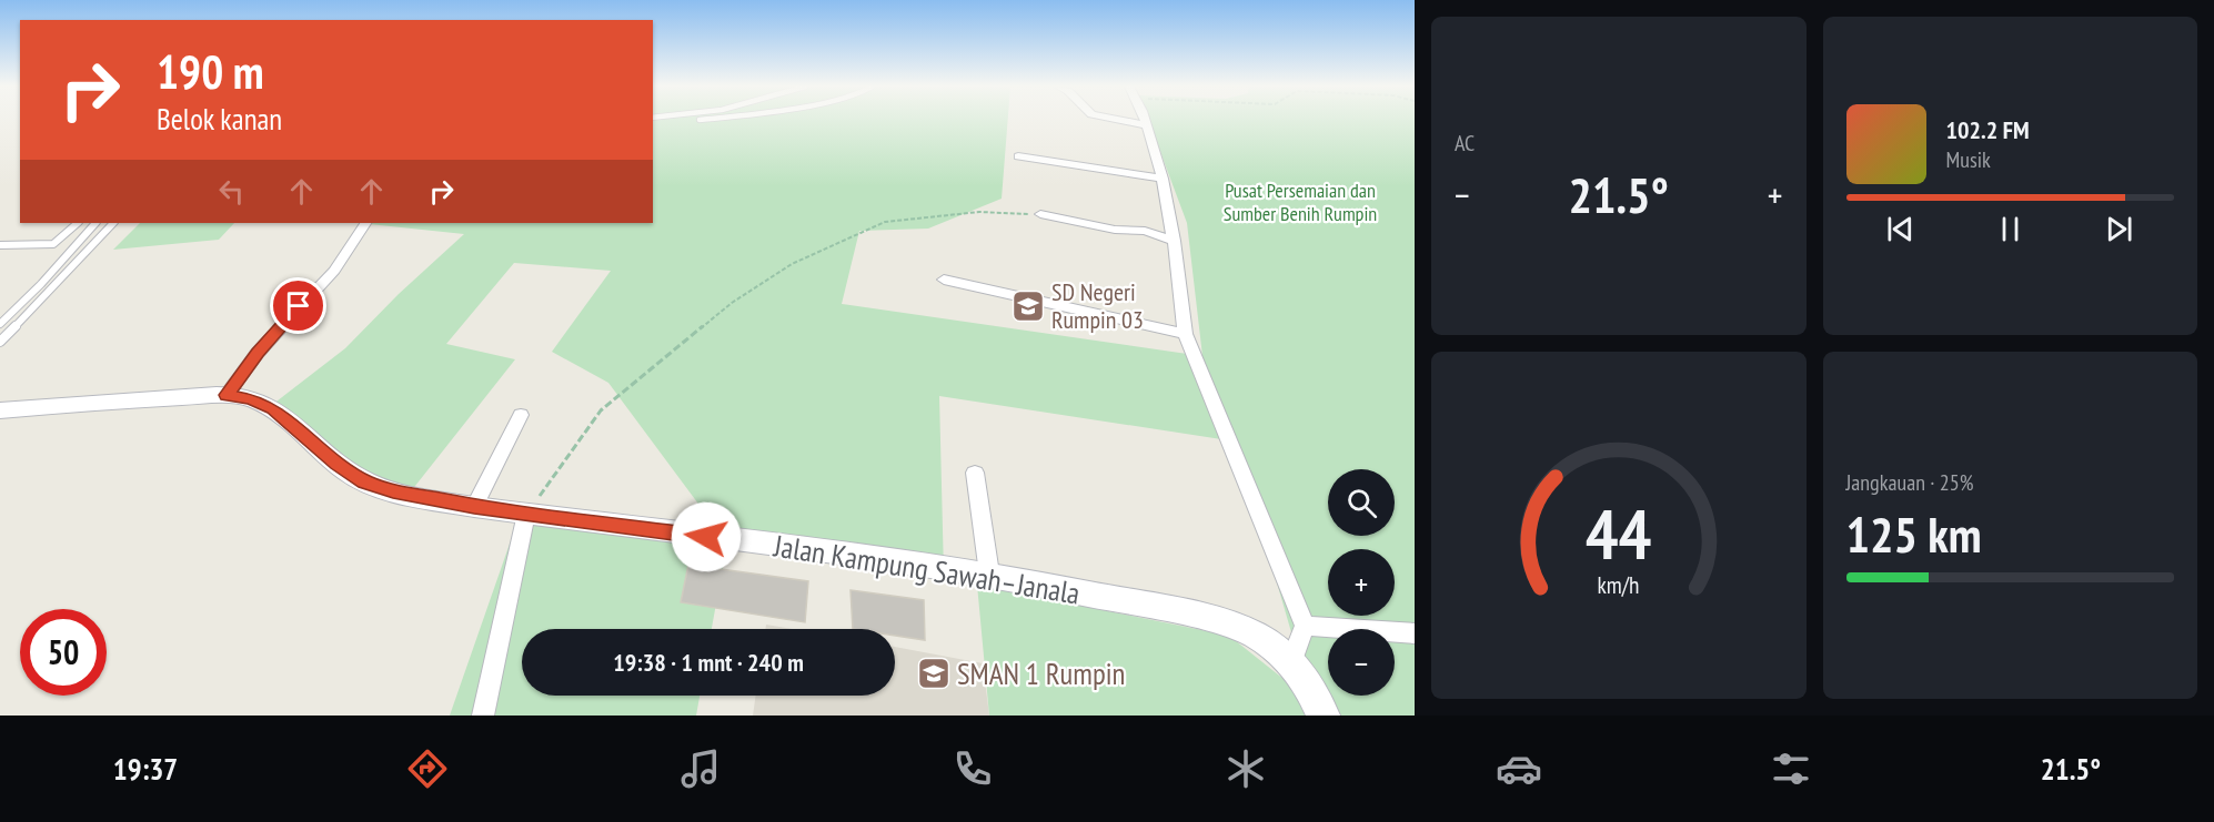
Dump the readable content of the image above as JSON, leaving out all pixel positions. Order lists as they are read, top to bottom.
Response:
{
  "streets": {
    "main road": ["Jalan Kampung Sawah–Janala"]
  },
  "parks": ["Pusat Persemaian dan Sumber Benih Rumpin"],
  "places": {
    "school or university": ["SD Negeri Rumpin 03", "SMAN 1 Rumpin"]
  },
  "page": {
    "tile": [
      "AC",
      ["Jangkauan · 25%", "125 km"]
    ],
    "turn": ["190 m", "Belok kanan"],
    "song": ["102.2 FM", "Musik"],
    "heat": ["−", "21.5°", "+"],
    "map_buttons": ["+", "−"],
    "limit": "50",
    "trip": "19:38 · 1 mnt · 240 m",
    "tabs": ["19:37", "21.5°"],
    "gauge": ["44", "km/h"]
  }
}
